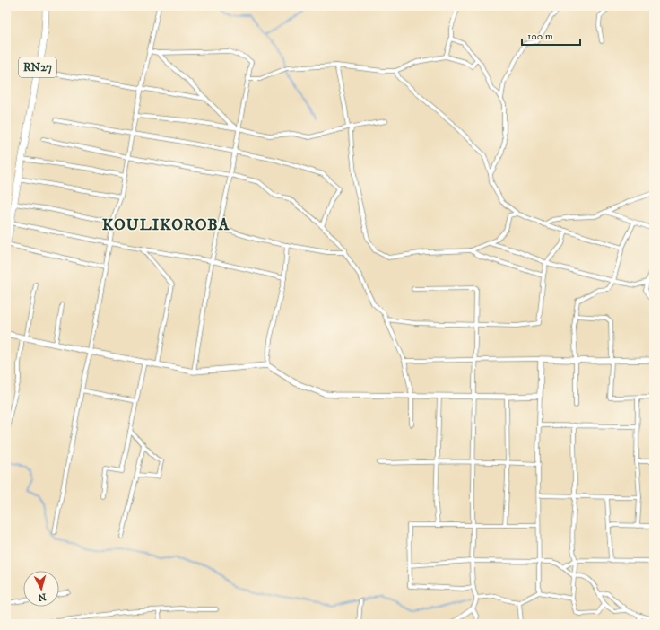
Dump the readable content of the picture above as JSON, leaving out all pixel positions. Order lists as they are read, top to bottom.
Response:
{
  "streets": {
    "main road": ["RN27"]
  },
  "districts": ["KOULIKOROBA"],
  "scale_bar": "100 m",
  "north": "bottom"
}
